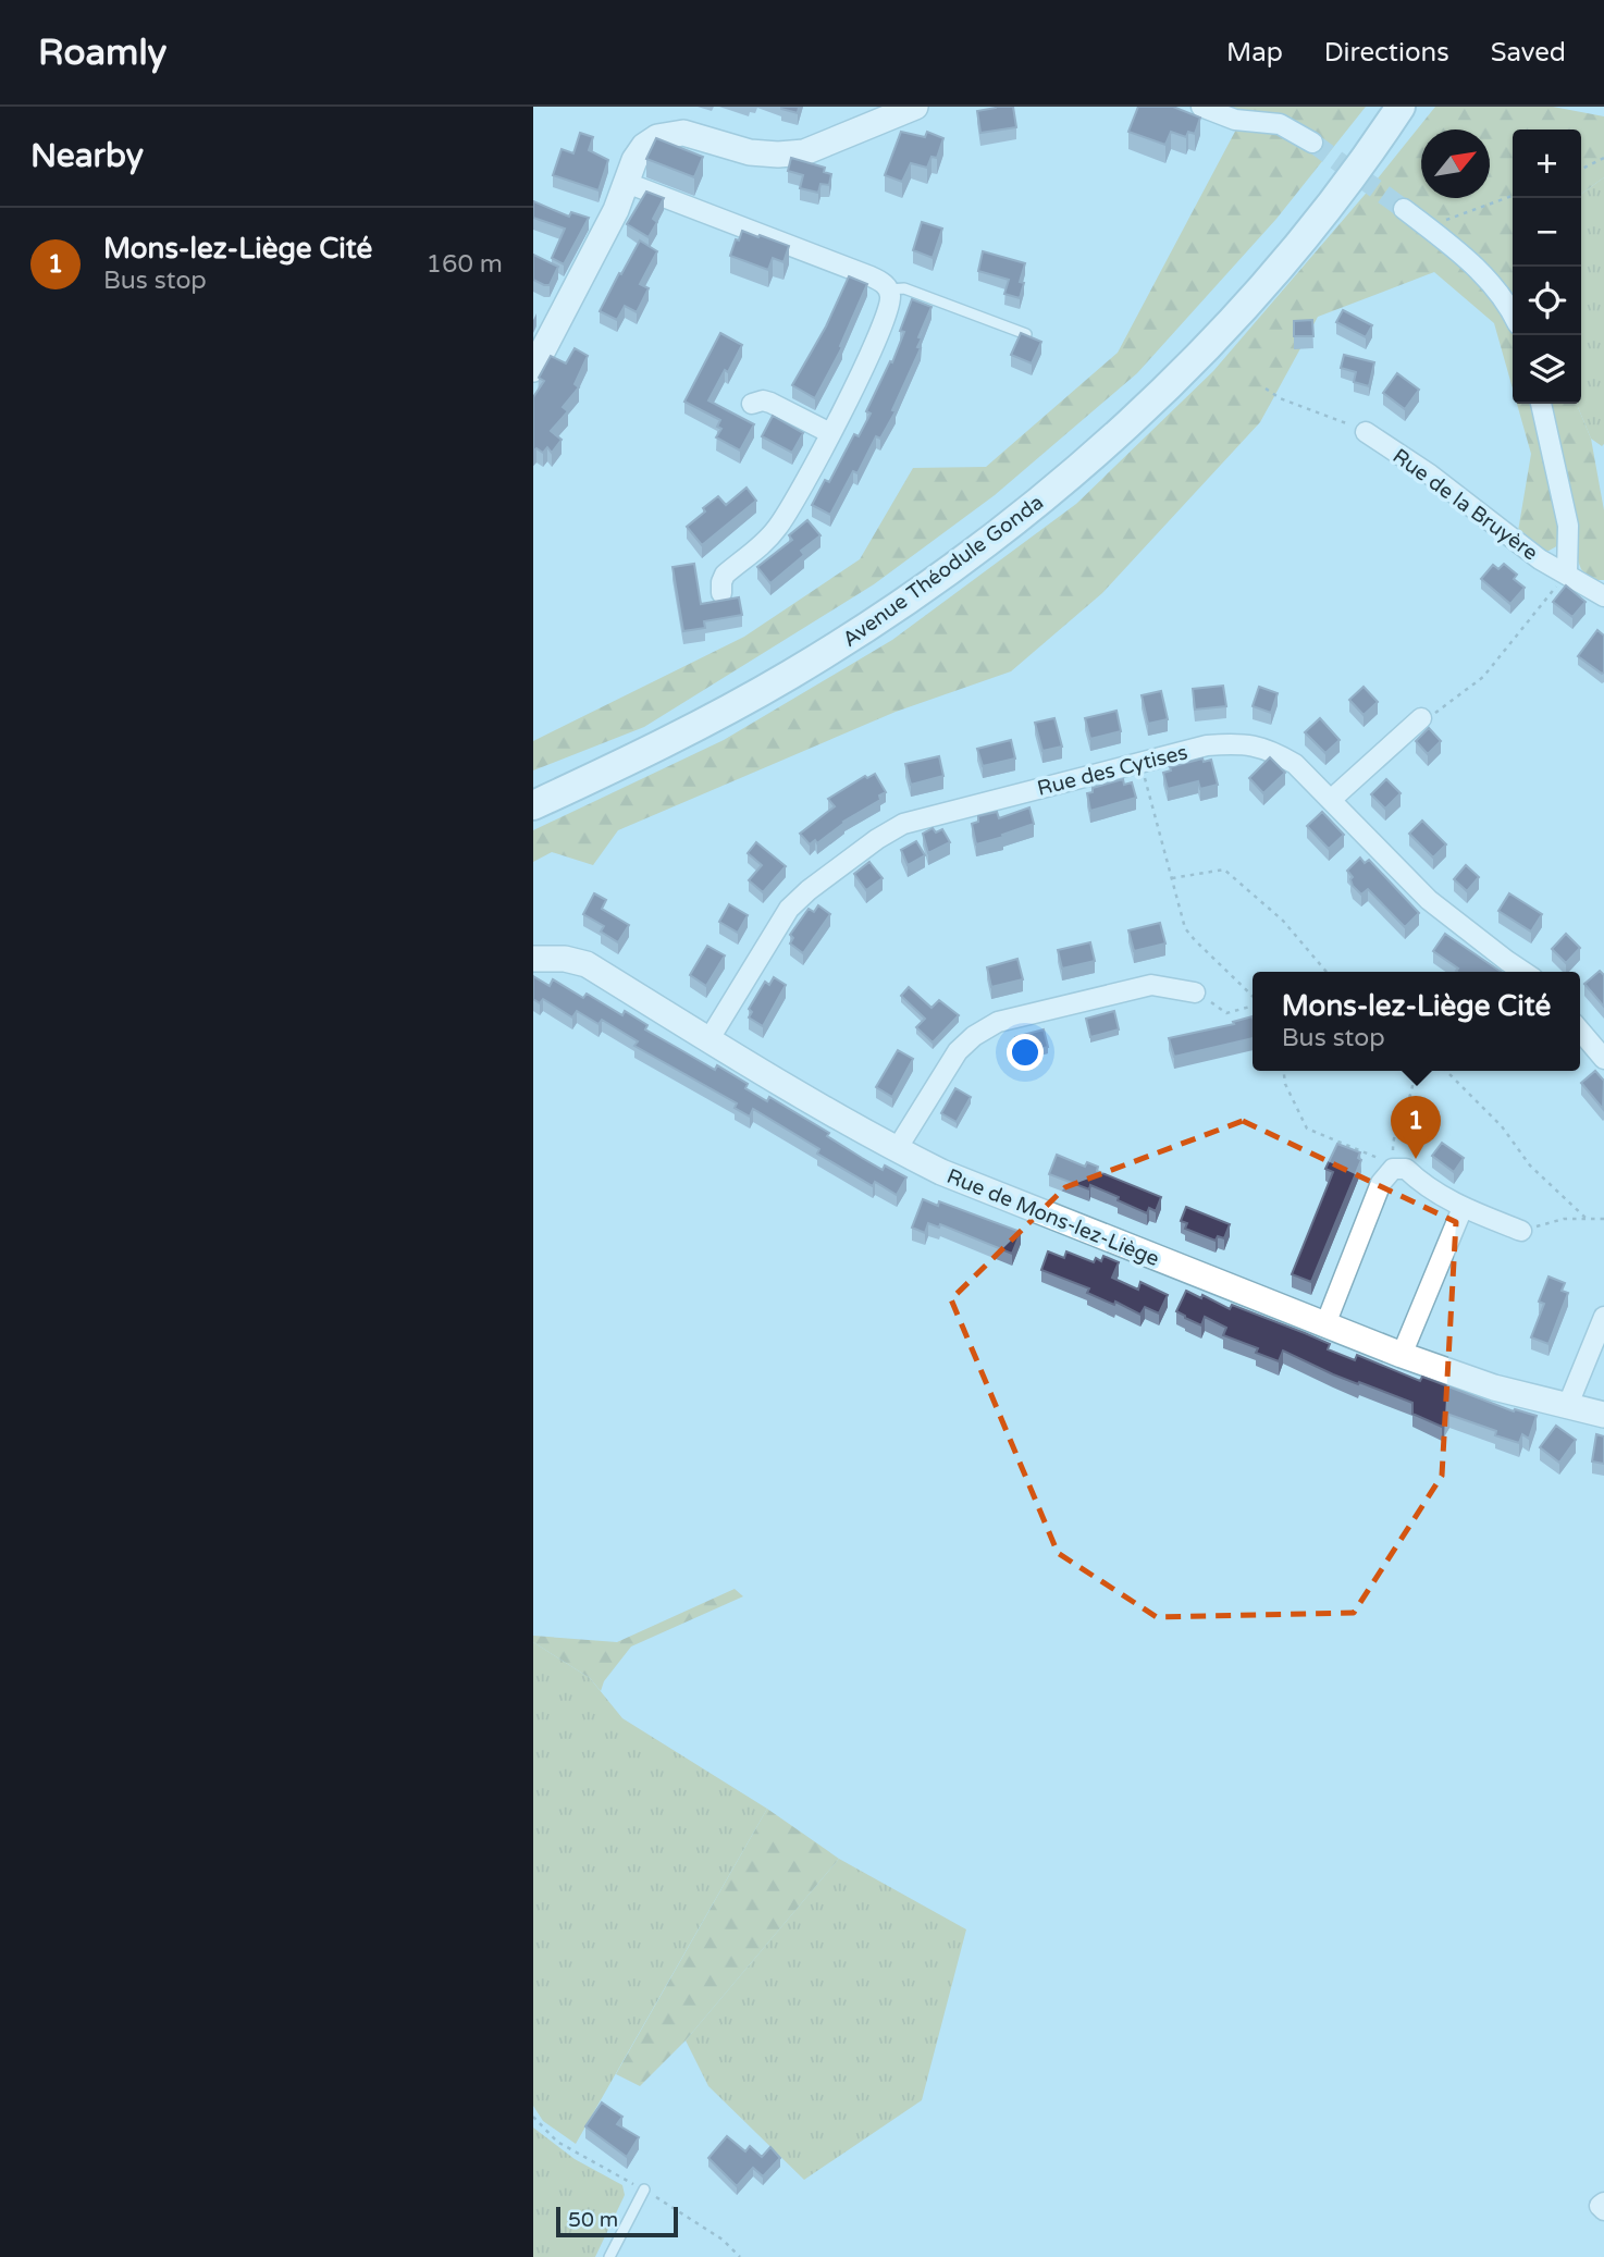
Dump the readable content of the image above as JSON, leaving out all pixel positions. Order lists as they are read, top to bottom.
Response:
{
  "streets": {
    "main road": ["Avenue Théodule Gonda"],
    "street": ["Rue de la Bruyère", "Rue des Cytises", "Rue de Mons-lez-Liège"]
  },
  "crossings": [
    ["Rue des Cytises", "Rue de Mons-lez-Liège"]
  ],
  "scale_bar": "50 m",
  "north": "top right",
  "page": {
    "header": "Roamly",
    "nav": ["Map", "Directions", "Saved"],
    "heading": "Nearby",
    "map_buttons": ["+", "−"],
    "list": [
      {
        "mark": "1",
        "name": "Mons-lez-Liège Cité",
        "note": "Bus stop",
        "value": "160 m"
      }
    ],
    "popup": ["Mons-lez-Liège Cité", "Bus stop"],
    "pins": "1",
    "scale": "50 m"
  }
}
